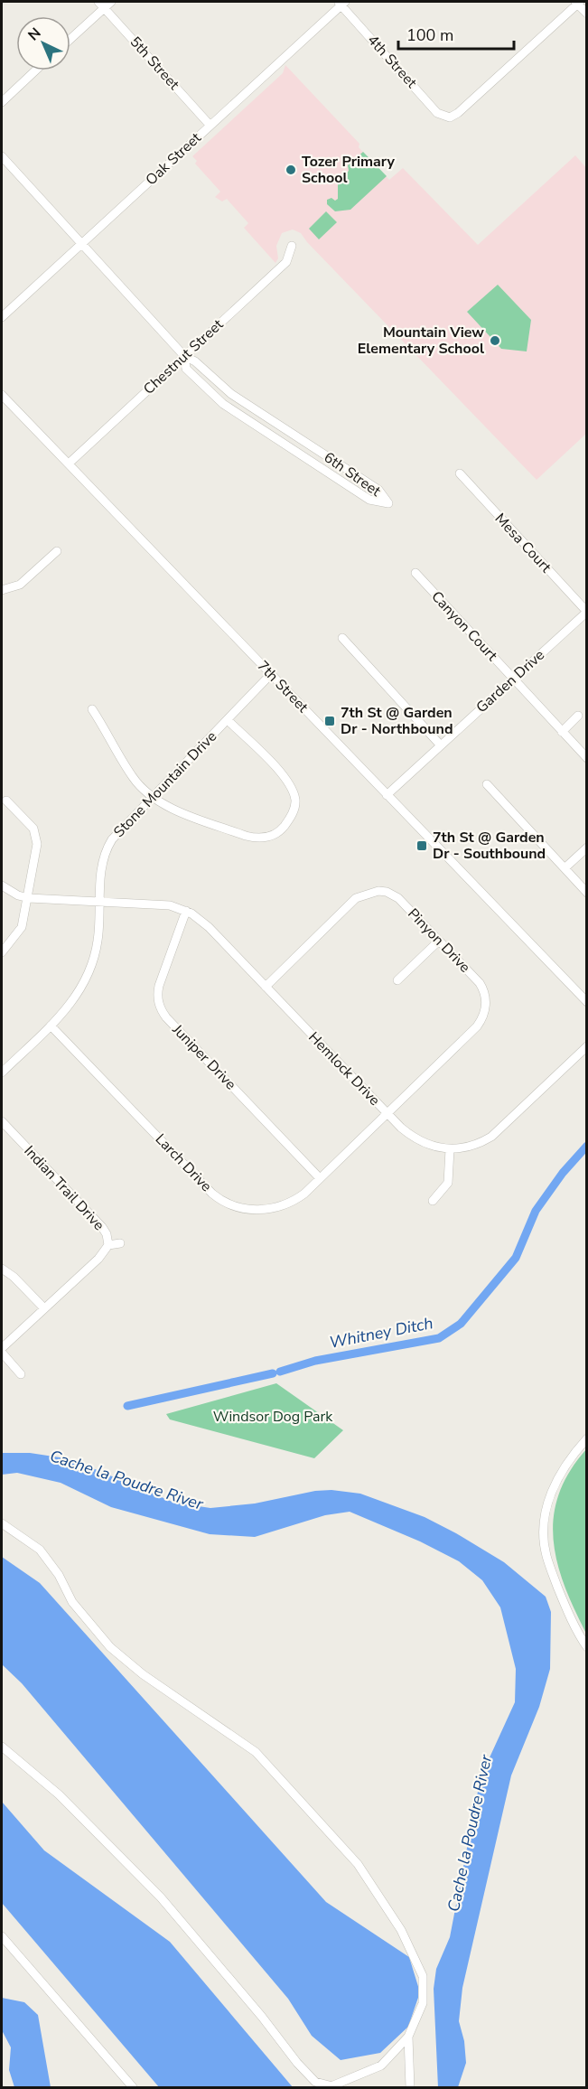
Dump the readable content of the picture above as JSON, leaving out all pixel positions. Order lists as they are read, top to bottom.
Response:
{
  "streets": {
    "street": [
      "4th Street",
      "5th Street",
      "Oak Street",
      "Chestnut Street",
      "6th Street",
      "Mesa Court",
      "Canyon Court",
      "Garden Drive",
      "7th Street",
      "Stone Mountain Drive",
      "Pinyon Drive",
      "Juniper Drive",
      "Hemlock Drive",
      "Larch Drive",
      "Indian Trail Drive"
    ]
  },
  "crossings": [
    ["4th Street", "Oak Street"],
    ["5th Street", "Oak Street"],
    ["Oak Street", "6th Street"],
    ["Chestnut Street", "6th Street"],
    ["Chestnut Street", "7th Street"],
    ["Mesa Court", "Garden Drive"],
    ["Canyon Court", "Garden Drive"],
    ["Garden Drive", "7th Street"],
    ["7th Street", "Stone Mountain Drive"],
    ["Stone Mountain Drive", "Hemlock Drive"],
    ["Stone Mountain Drive", "Larch Drive"],
    ["Pinyon Drive", "Hemlock Drive"],
    ["Pinyon Drive", "Larch Drive"],
    ["Juniper Drive", "Hemlock Drive"],
    ["Juniper Drive", "Larch Drive"],
    ["Hemlock Drive", "Larch Drive"]
  ],
  "water": ["Whitney Ditch", "Cache la Poudre River"],
  "parks": ["Windsor Dog Park"],
  "places": {
    "other": ["Tozer Primary School", "Mountain View Elementary School"],
    "transit": ["7th St @ Garden Dr - Northbound", "7th St @ Garden Dr - Southbound"]
  },
  "scale_bar": "100 m",
  "north": "top left"
}
